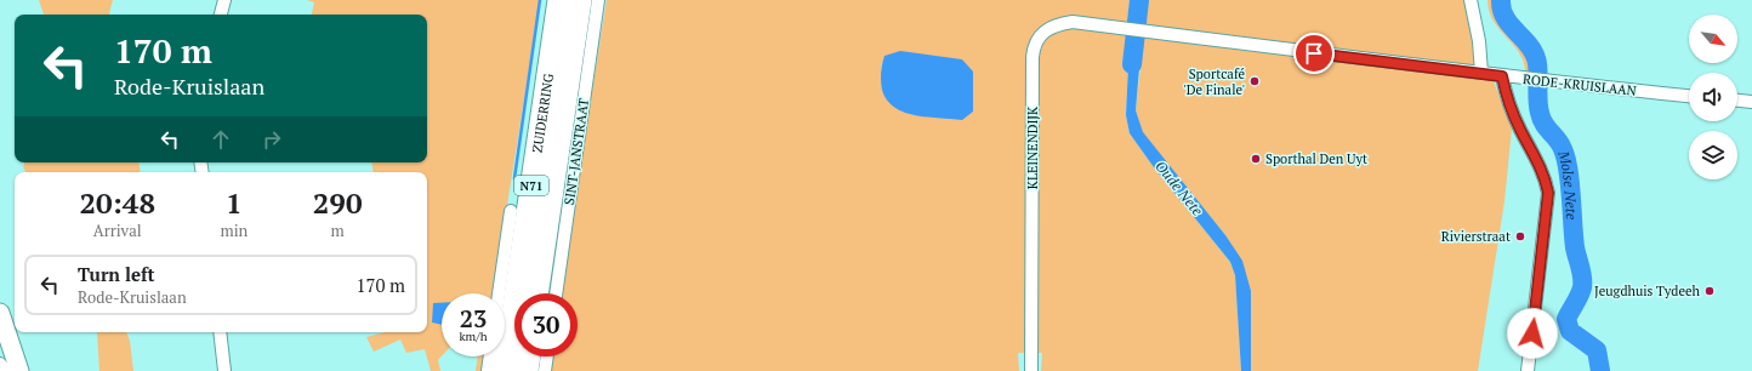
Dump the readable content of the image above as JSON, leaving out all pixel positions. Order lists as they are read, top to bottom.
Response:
{
  "streets": {
    "highway": ["ZUIDERRING", "N71"],
    "street": ["RODE-KRUISLAAN", "KLEINENDIJK", "SINT-JANSTRAAT"]
  },
  "crossings": [
    ["RODE-KRUISLAAN", "KLEINENDIJK"]
  ],
  "water": ["Molse Nete", "Oude Nete"],
  "places": [
    "Sportcafé 'De Finale'",
    "Sporthal Den Uyt",
    "Rivierstraat",
    "Jeugdhuis Tydeeh"
  ],
  "north": "bottom right",
  "page": {
    "turn": ["170 m", "Rode-Kruislaan"],
    "eta": [
      "20:48",
      "Arrival",
      "1",
      "min",
      "290",
      "m"
    ],
    "list": [
      {
        "name": "Turn left",
        "note": "Rode-Kruislaan",
        "value": "170 m"
      }
    ],
    "speed": "23 km/h",
    "limit": "30"
  }
}
